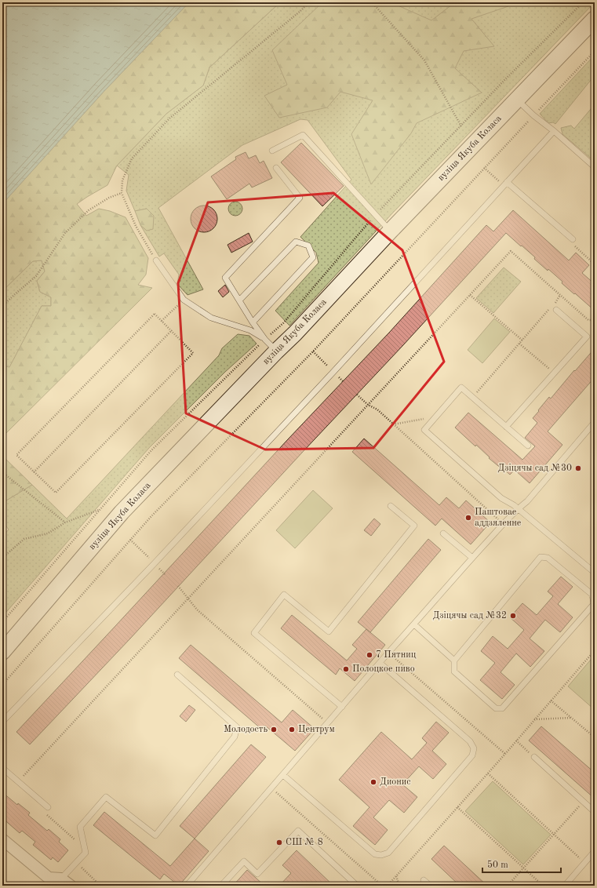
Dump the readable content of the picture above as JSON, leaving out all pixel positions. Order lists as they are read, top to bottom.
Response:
{
  "streets": {
    "street": ["вуліца Якуба Коласа"]
  },
  "places": [
    "Дзіцячы сад №30",
    "Паштовае аддзяленне",
    "Дзіцячы сад №32",
    "7 Пятниц",
    "Полоцкое пиво",
    "Молодость",
    "Центрум",
    "Дионис",
    "СШ № 8"
  ],
  "scale_bar": "50 m"
}
